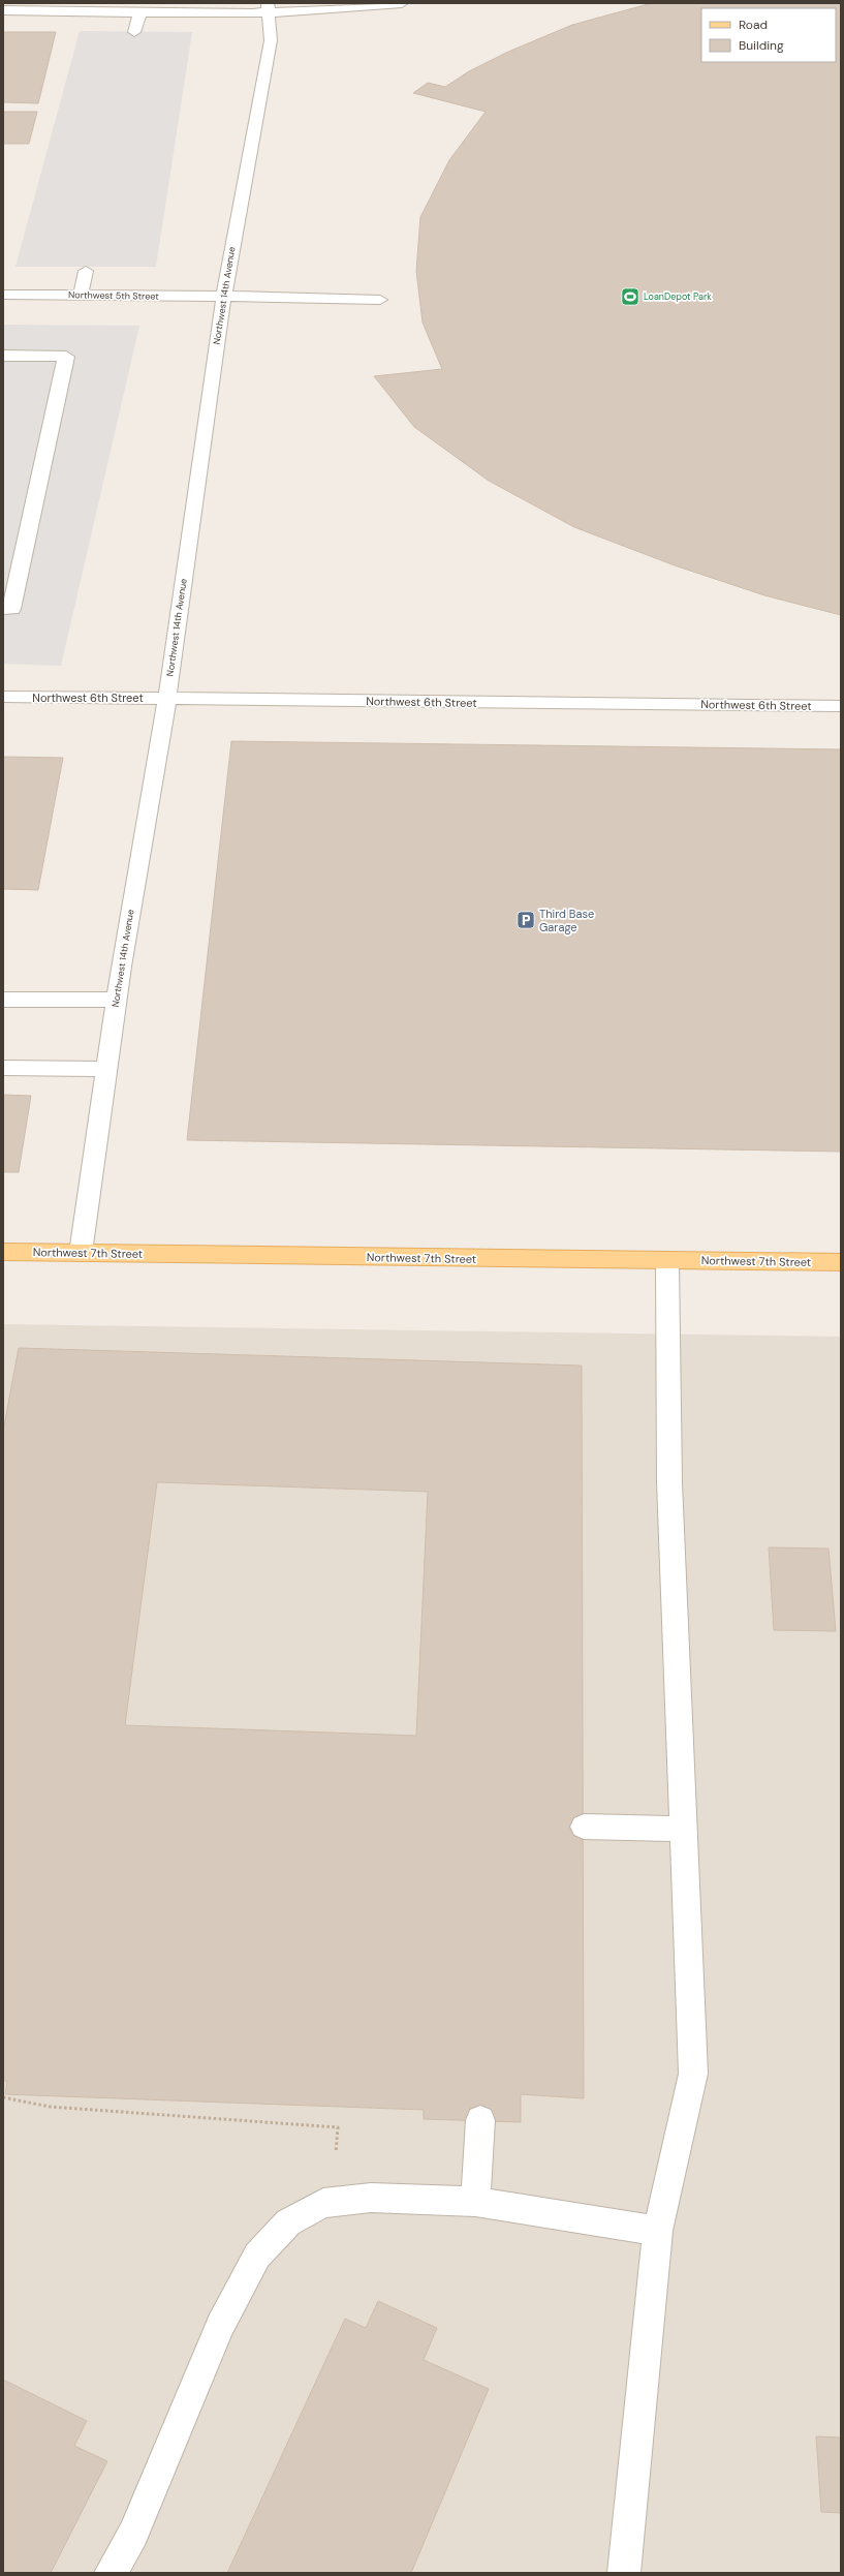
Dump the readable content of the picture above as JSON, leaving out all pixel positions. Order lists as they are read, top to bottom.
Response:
{
  "streets": {
    "main road": ["Northwest 7th Street"],
    "street": ["Northwest 5th Street", "Northwest 14th Avenue", "Northwest 6th Street"]
  },
  "crossings": [
    ["Northwest 5th Street", "Northwest 14th Avenue"],
    ["Northwest 14th Avenue", "Northwest 6th Street"],
    ["Northwest 14th Avenue", "Northwest 7th Street"]
  ],
  "places": {
    "sports": ["LoanDepot Park"],
    "parking": ["Third Base Garage"]
  },
  "legend": ["Road", "Building"]
}
